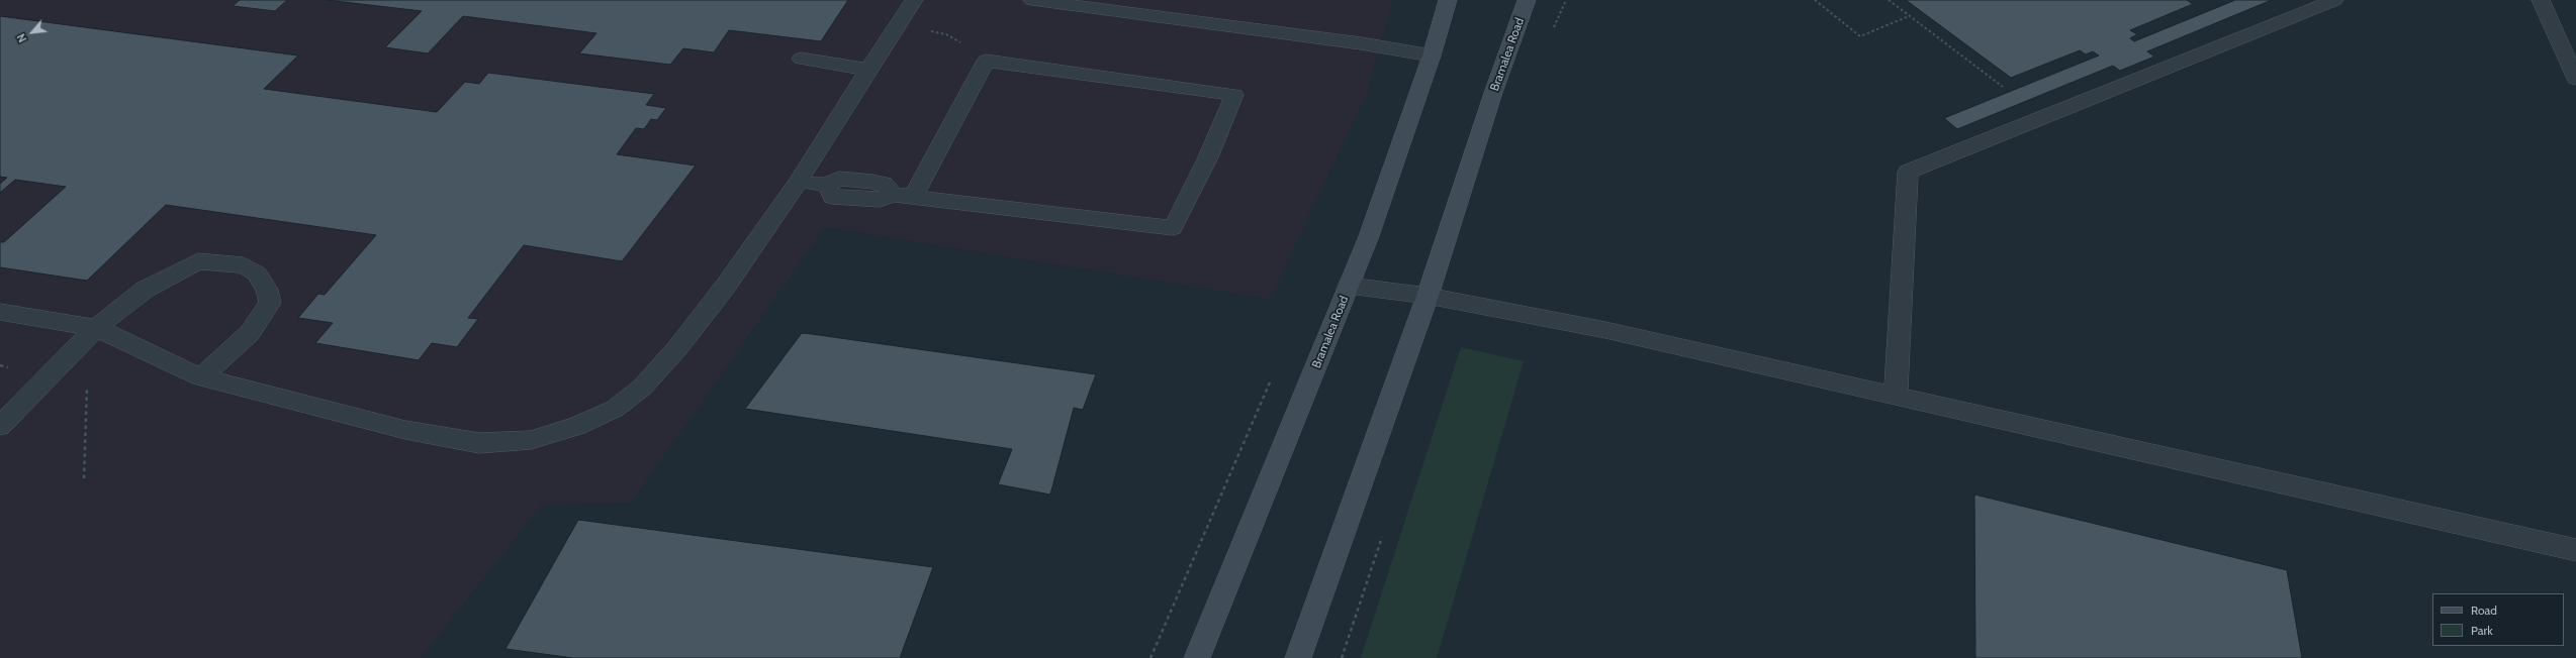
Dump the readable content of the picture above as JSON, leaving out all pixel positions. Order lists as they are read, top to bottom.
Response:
{
  "streets": {
    "main road": ["Bramalea Road"]
  },
  "legend": ["Road", "Park"],
  "north": "bottom left"
}
